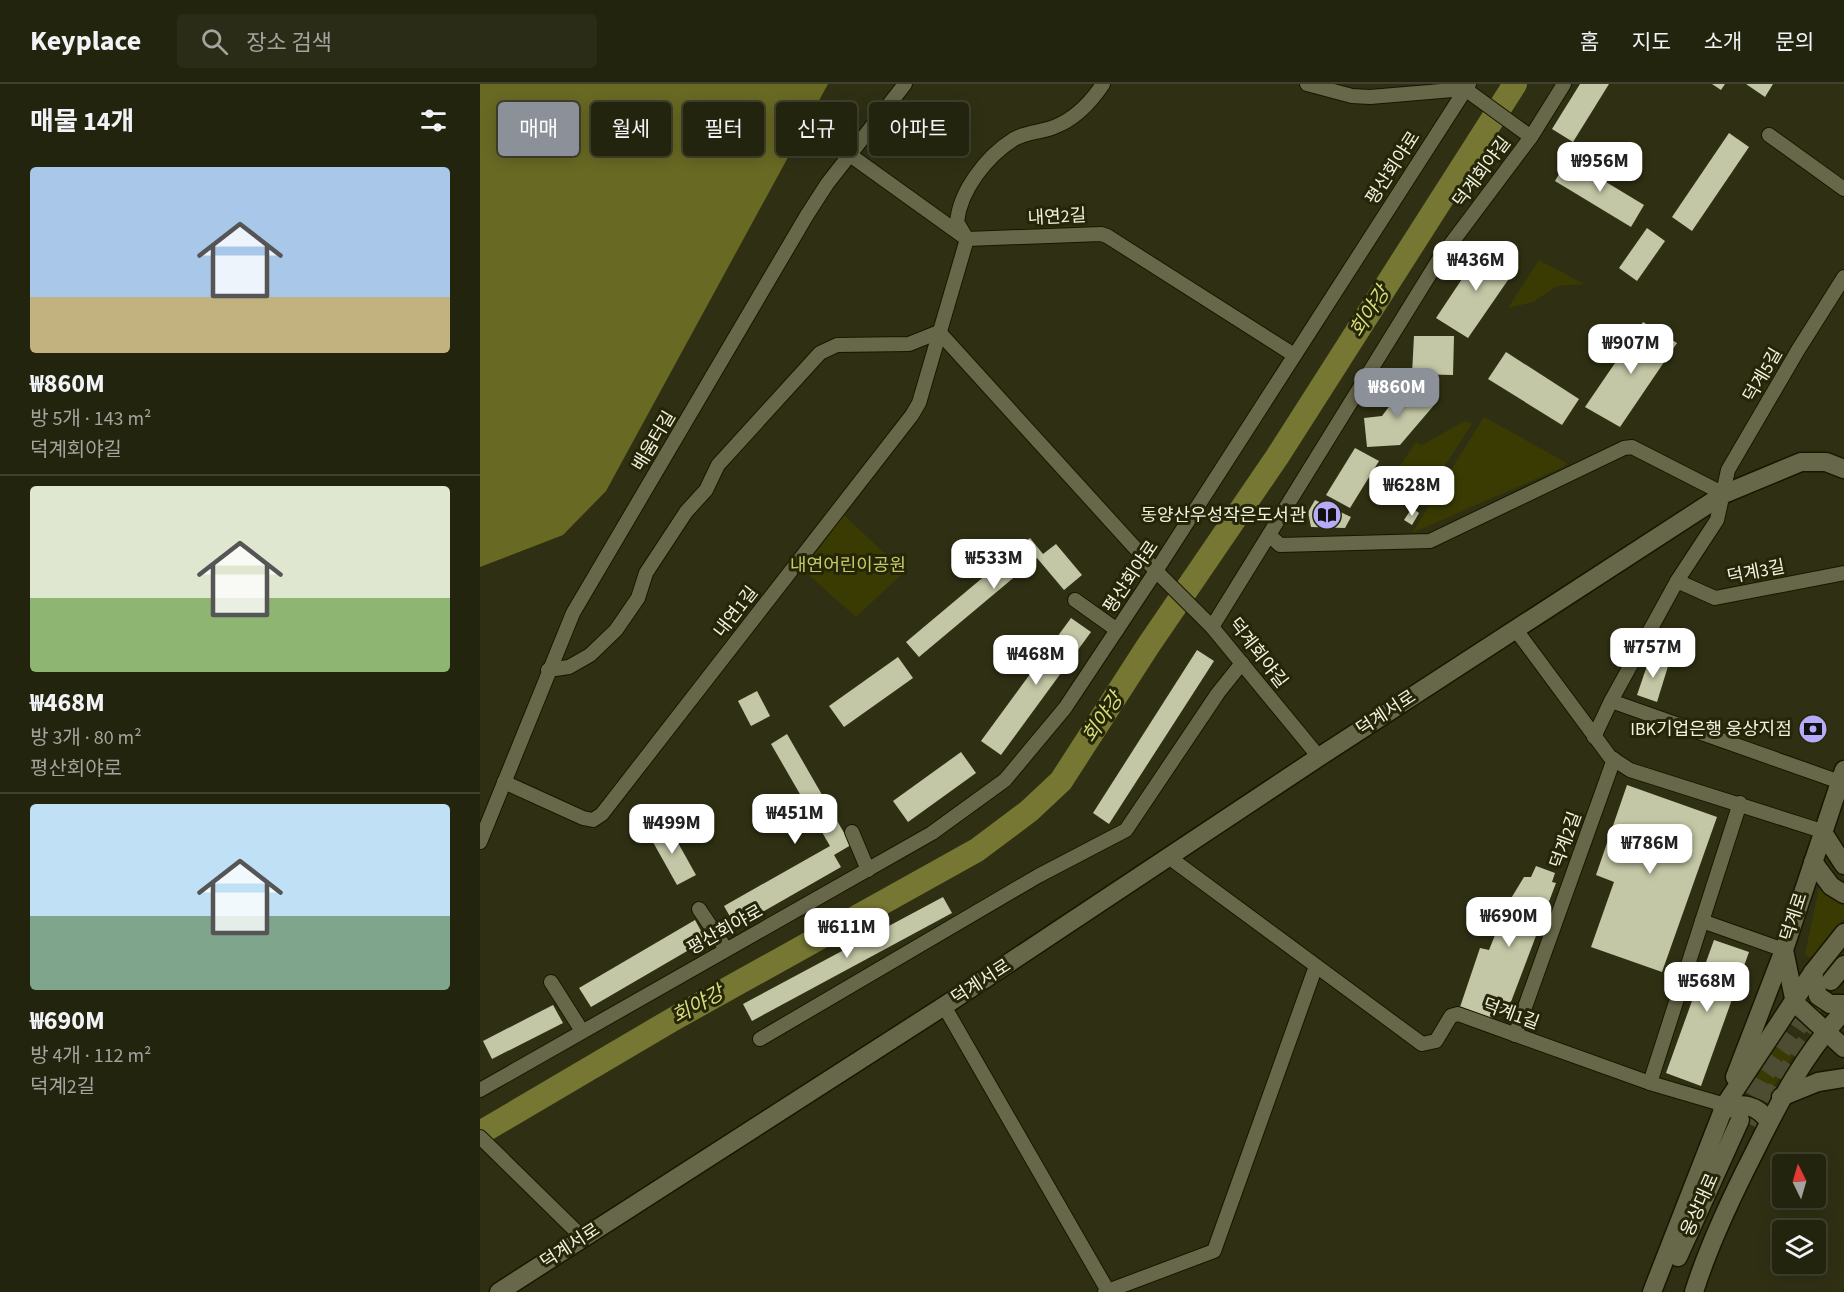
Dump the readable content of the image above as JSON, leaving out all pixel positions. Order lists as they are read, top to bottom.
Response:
{
  "streets": {
    "street": [
      "평산회야로",
      "덕계회야길",
      "내연2길",
      "덕계5길",
      "배움터길",
      "덕계3길",
      "내연1길",
      "덕계서로",
      "덕계2길",
      "덕계로",
      "덕계1길",
      "웅상대로"
    ]
  },
  "crossings": [
    ["평산회야로", "내연2길"],
    ["덕계회야길", "덕계서로"],
    ["내연2길", "내연1길"],
    ["덕계5길", "덕계서로"],
    ["배움터길", "내연1길"],
    ["덕계서로", "덕계1길"],
    ["덕계2길", "덕계1길"]
  ],
  "water": ["회야강"],
  "parks": ["내연어린이공원"],
  "places": {
    "library": ["동양산우성작은도서관"],
    "bank": ["IBK기업은행 웅상지점"]
  },
  "north": "top",
  "page": {
    "header": "Keyplace",
    "search": "장소 검색",
    "nav": [
      "홈",
      "지도",
      "소개",
      "문의"
    ],
    "heading": "매물 14개",
    "chip": [
      "매매",
      "월세",
      "필터",
      "신규",
      "아파트"
    ],
    "price": [
      "₩956M",
      "₩436M",
      "₩907M",
      "₩860M",
      "₩628M",
      "₩533M",
      "₩757M",
      "₩468M",
      "₩451M",
      "₩499M",
      "₩786M",
      "₩690M",
      "₩611M",
      "₩568M"
    ],
    "list": [
      {
        "name": "₩860M",
        "note": "방 5개 · 143 m² · 덕계회야길"
      },
      {
        "name": "₩468M",
        "note": "방 3개 · 80 m² · 평산회야로"
      },
      {
        "name": "₩690M",
        "note": "방 4개 · 112 m² · 덕계2길"
      }
    ]
  }
}
